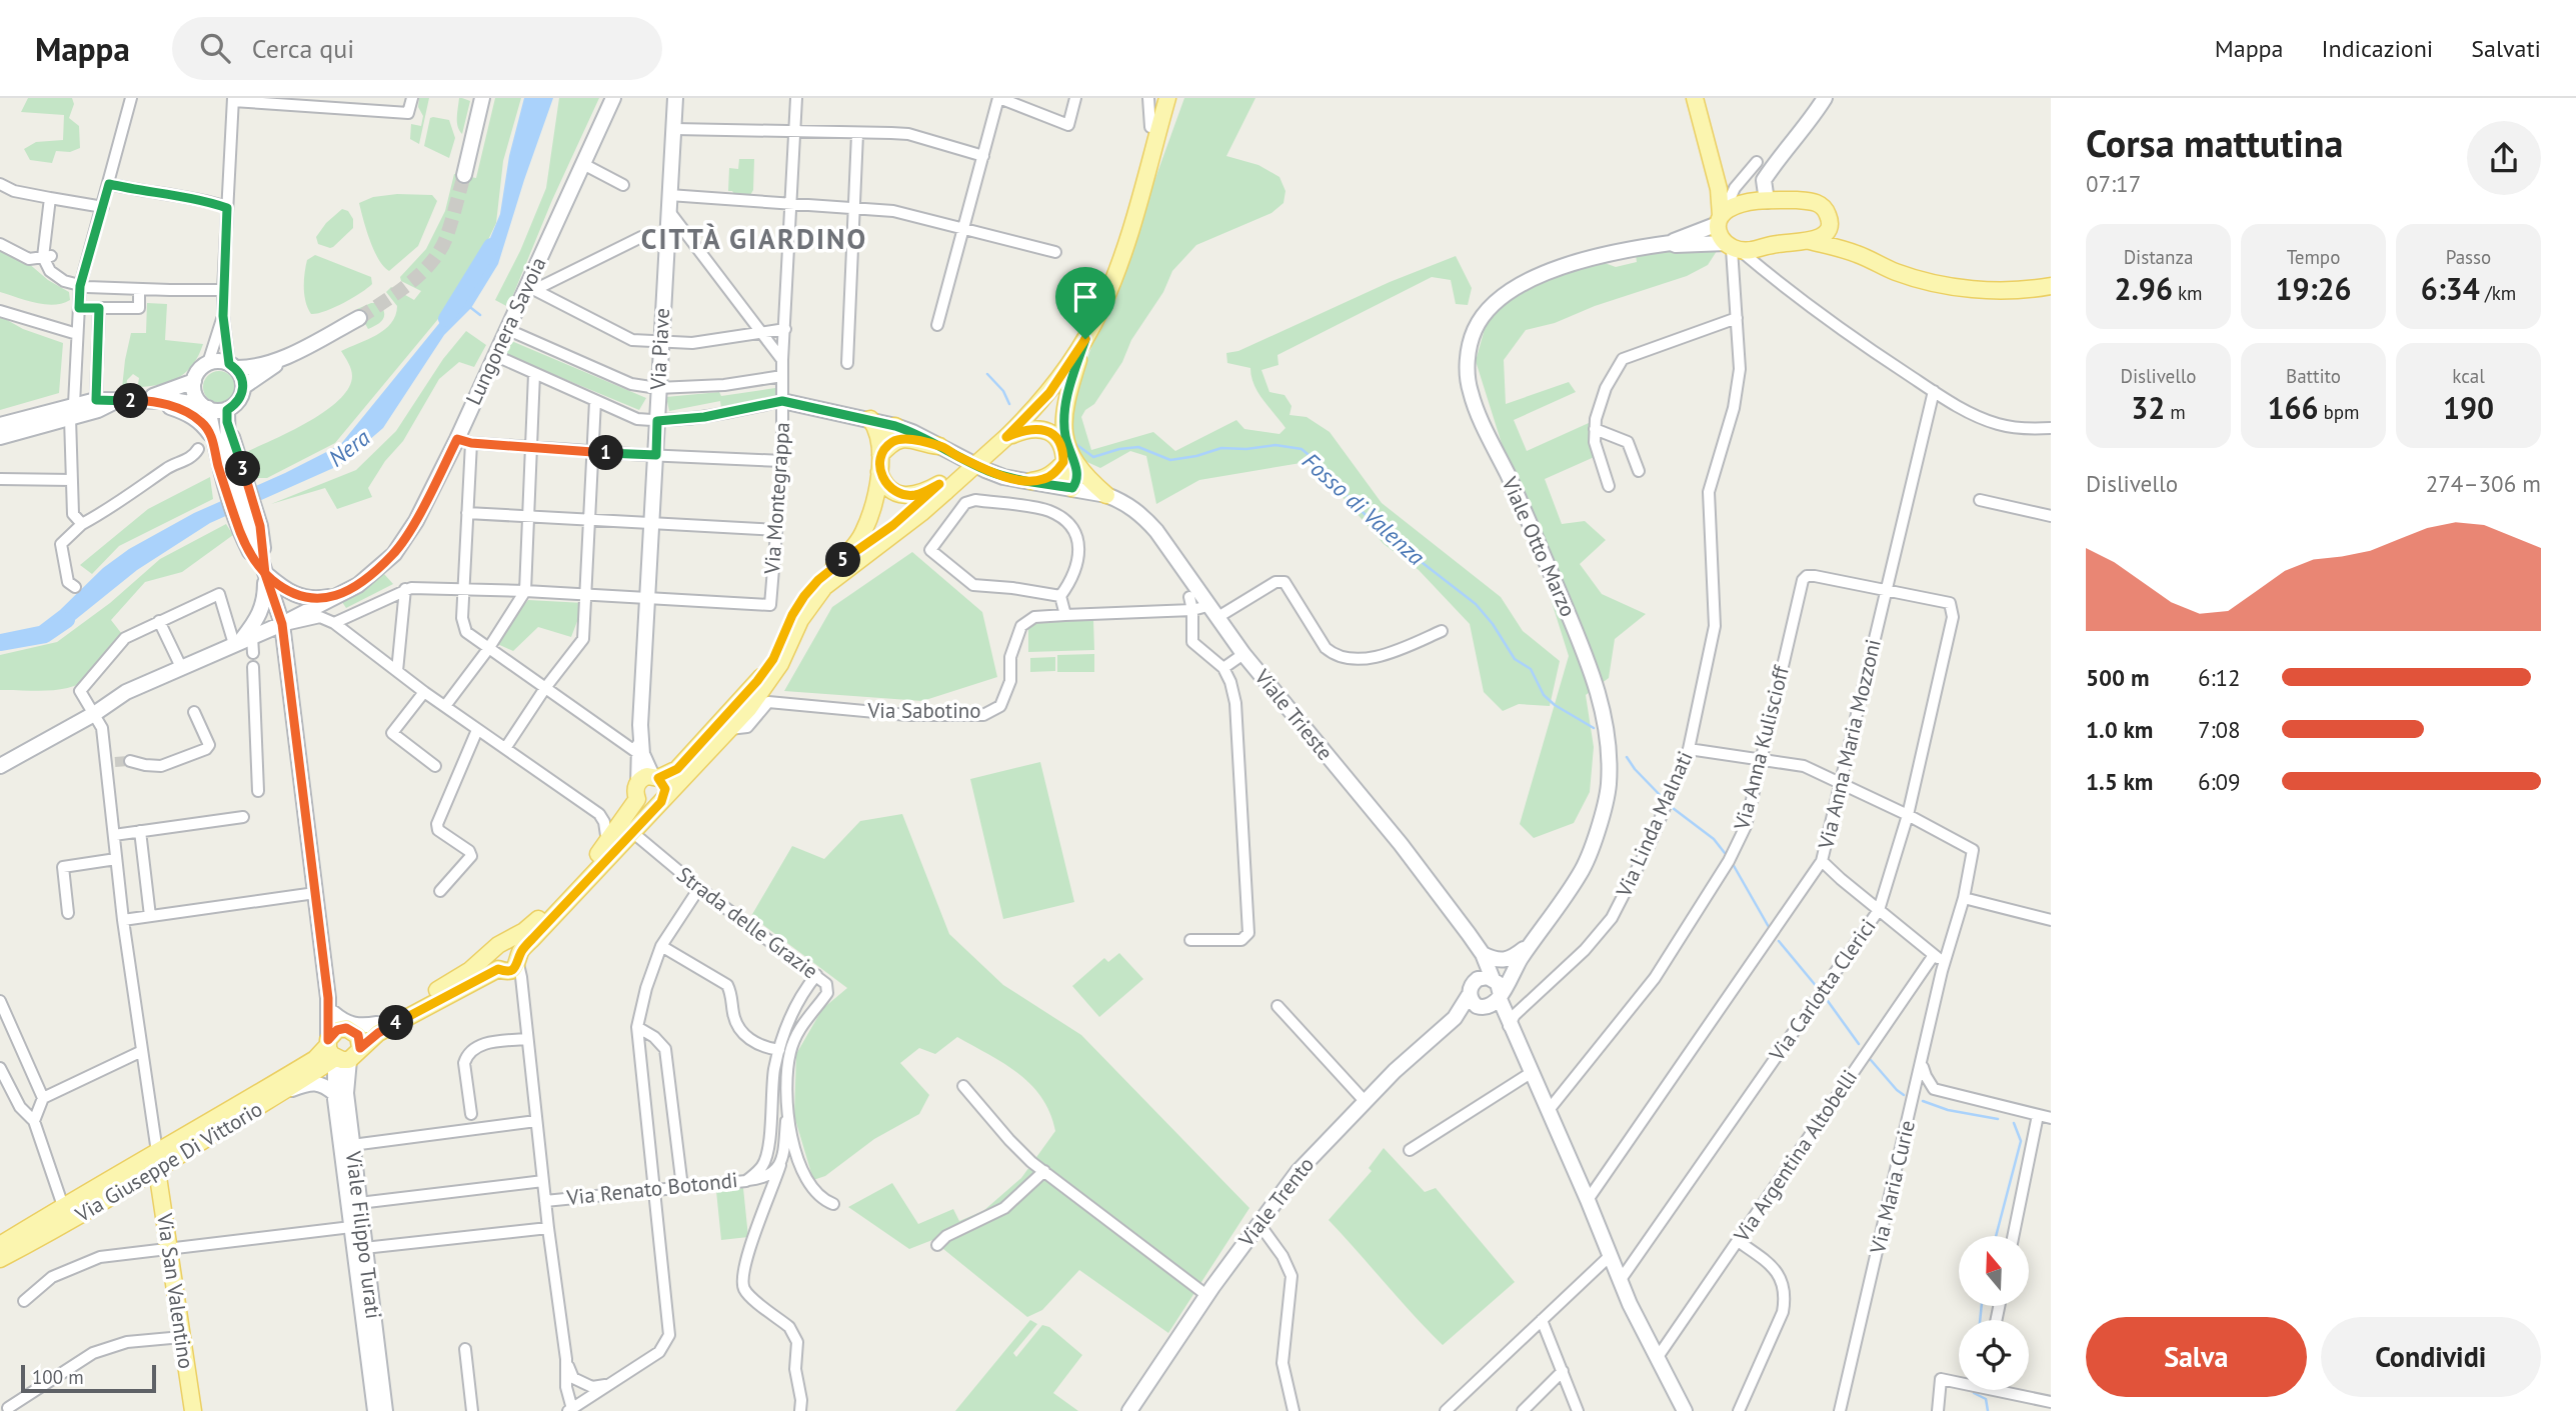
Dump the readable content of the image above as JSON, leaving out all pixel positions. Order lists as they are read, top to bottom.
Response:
{
  "streets": {
    "main road": ["Via Giuseppe Di Vittorio", "Via San Valentino"],
    "street": [
      "Lungonera Savoia",
      "Via Piave",
      "Via Montegrappa",
      "Viale Otto Marzo",
      "Via Sabotino",
      "Viale Trieste",
      "Via Anna Maria Mozzoni",
      "Via Anna Kuliscioff",
      "Via Linda Malnati",
      "Strada delle Grazie",
      "Via Carlotta Clerici",
      "Via Argentina Altobelli",
      "Via Maria Curie",
      "Via Renato Botondi",
      "Viale Trento",
      "Viale Filippo Turati"
    ]
  },
  "crossings": [
    ["Lungonera Savoia", "Viale Filippo Turati"],
    ["Via Piave", "Via Montegrappa"],
    ["Via Piave", "Via Giuseppe Di Vittorio"],
    ["Viale Otto Marzo", "Viale Trieste"],
    ["Viale Otto Marzo", "Via Linda Malnati"],
    ["Viale Otto Marzo", "Viale Trento"],
    ["Via Sabotino", "Via Giuseppe Di Vittorio"],
    ["Viale Trieste", "Viale Trento"],
    ["Via Anna Maria Mozzoni", "Via Anna Kuliscioff"],
    ["Via Anna Maria Mozzoni", "Via Carlotta Clerici"],
    ["Via Anna Kuliscioff", "Via Carlotta Clerici"],
    ["Strada delle Grazie", "Via Giuseppe Di Vittorio"],
    ["Strada delle Grazie", "Via Renato Botondi"],
    ["Via Carlotta Clerici", "Via Maria Curie"],
    ["Via Giuseppe Di Vittorio", "Viale Filippo Turati"],
    ["Via Giuseppe Di Vittorio", "Via San Valentino"]
  ],
  "districts": ["CITTÀ GIARDINO"],
  "water": ["Nera", "Fosso di Valenza"],
  "scale_bar": "100 m",
  "north": "top",
  "page": {
    "header": "Mappa",
    "search": "Cerca qui",
    "nav": ["Mappa", "Indicazioni", "Salvati"],
    "heading": ["Corsa mattutina", "07:17"],
    "stats": [
      ["Distanza", "2.96 km"],
      ["Tempo", "19:26"],
      ["Passo", "6:34 /km"],
      ["Dislivello", "32 m"],
      ["Battito", "166 bpm"],
      ["kcal", "190"]
    ],
    "pins": [
      "2",
      "1",
      "3",
      "5",
      "4"
    ],
    "chart": ["Dislivello", "274–306 m"],
    "list": [
      {
        "name": "500 m",
        "note": "6:12"
      },
      {
        "name": "1.0 km",
        "note": "7:08"
      },
      {
        "name": "1.5 km",
        "note": "6:09"
      }
    ],
    "buttons": ["Salva", "Condividi"],
    "scale": "100 m"
  }
}
